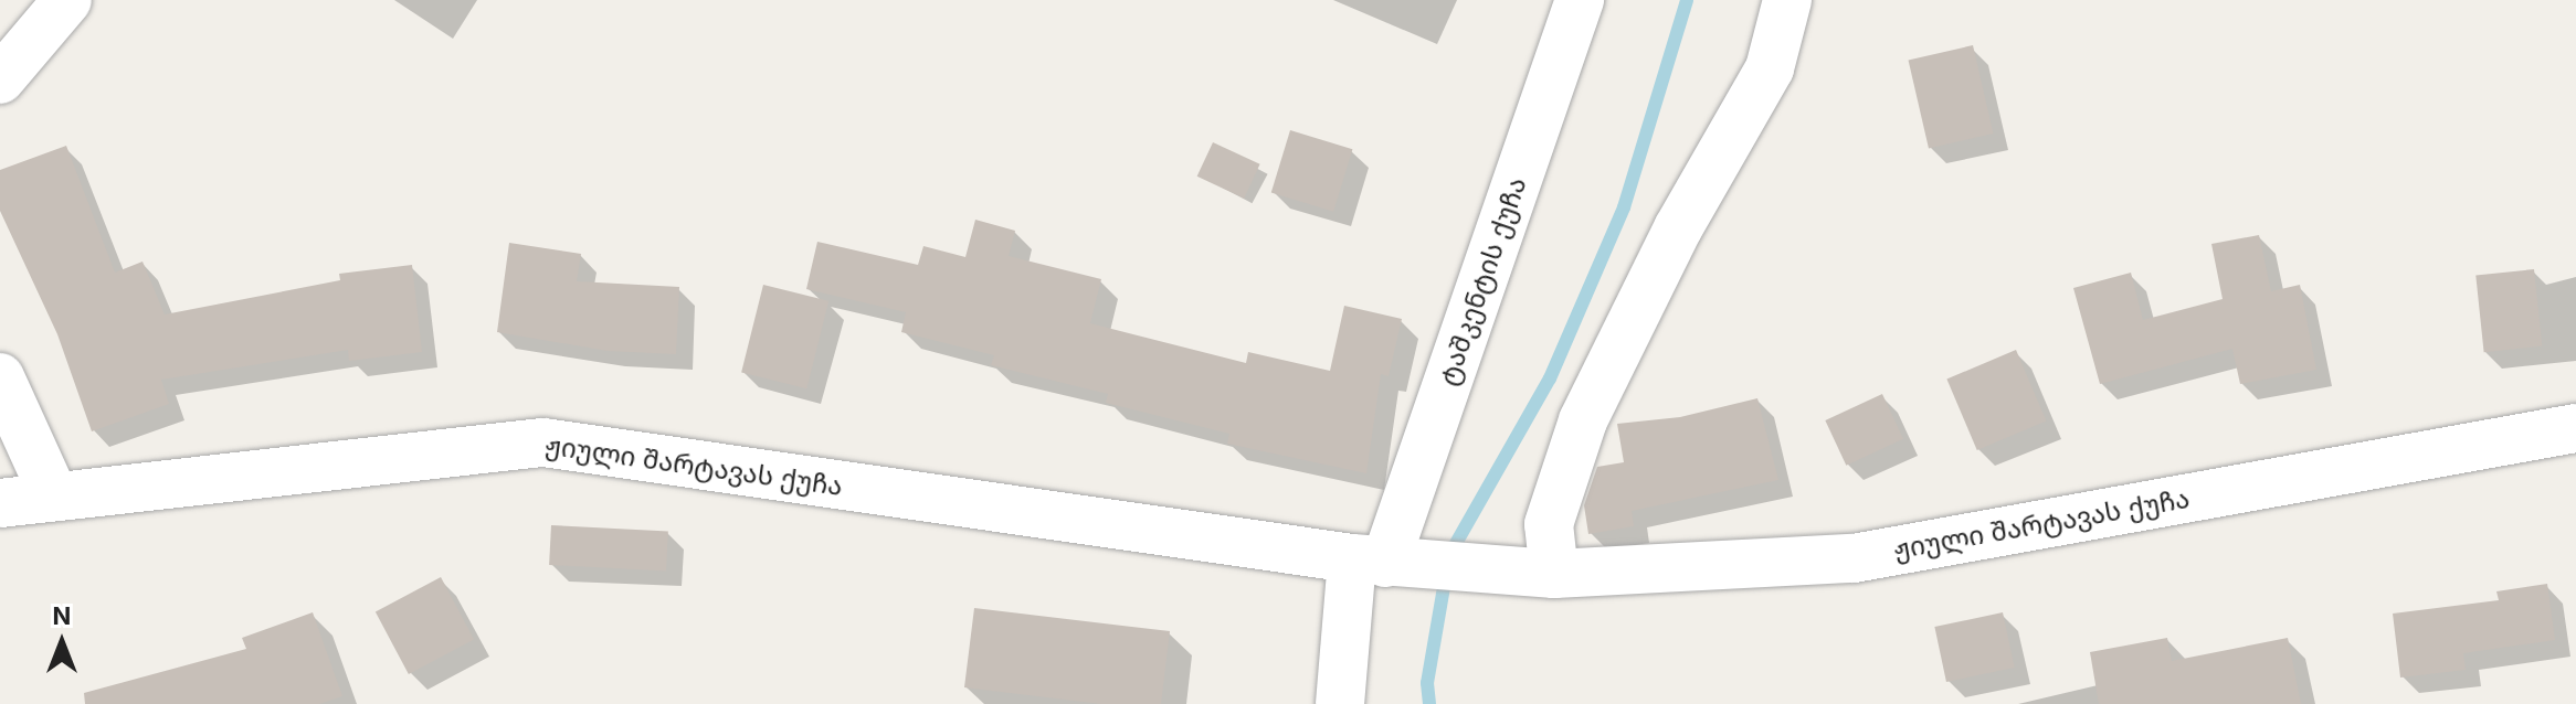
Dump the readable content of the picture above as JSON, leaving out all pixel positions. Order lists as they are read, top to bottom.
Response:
{
  "streets": {
    "street": ["ტაშკენტის ქუჩა", "ჟიული შარტავას ქუჩა"]
  },
  "crossings": [
    ["ტაშკენტის ქუჩა", "ჟიული შარტავას ქუჩა"]
  ],
  "north": "top"
}
